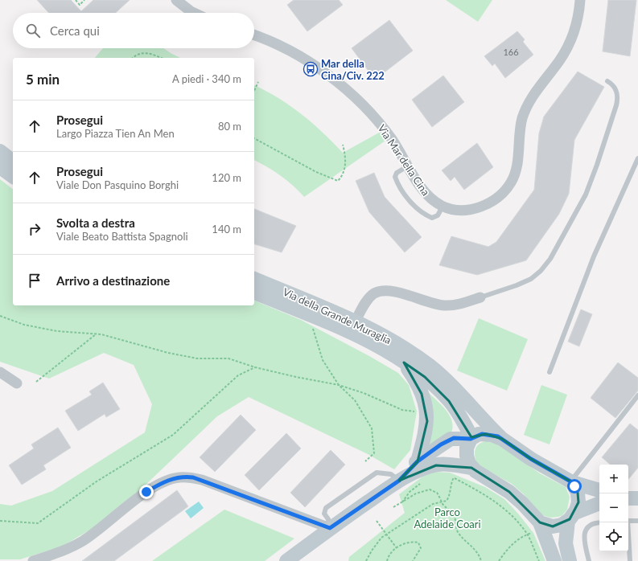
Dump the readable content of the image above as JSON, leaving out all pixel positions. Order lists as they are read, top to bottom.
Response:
{
  "streets": {
    "street": ["Via Mar della Cina", "Via della Grande Muraglia"]
  },
  "parks": ["Parco Adelaide Coari"],
  "places": {
    "bus stop": ["Mar della Cina/Civ. 222"]
  },
  "house_numbers": ["166"],
  "page": {
    "search": "Cerca qui",
    "heading": ["5 min", "A piedi · 340 m"],
    "list": [
      ["Prosegui", "Largo Piazza Tien An Men", "80 m"],
      ["Prosegui", "Viale Don Pasquino Borghi", "120 m"],
      ["Svolta a destra", "Viale Beato Battista Spagnoli", "140 m"],
      "Arrivo a destinazione"
    ],
    "map_buttons": ["+", "−"]
  }
}
